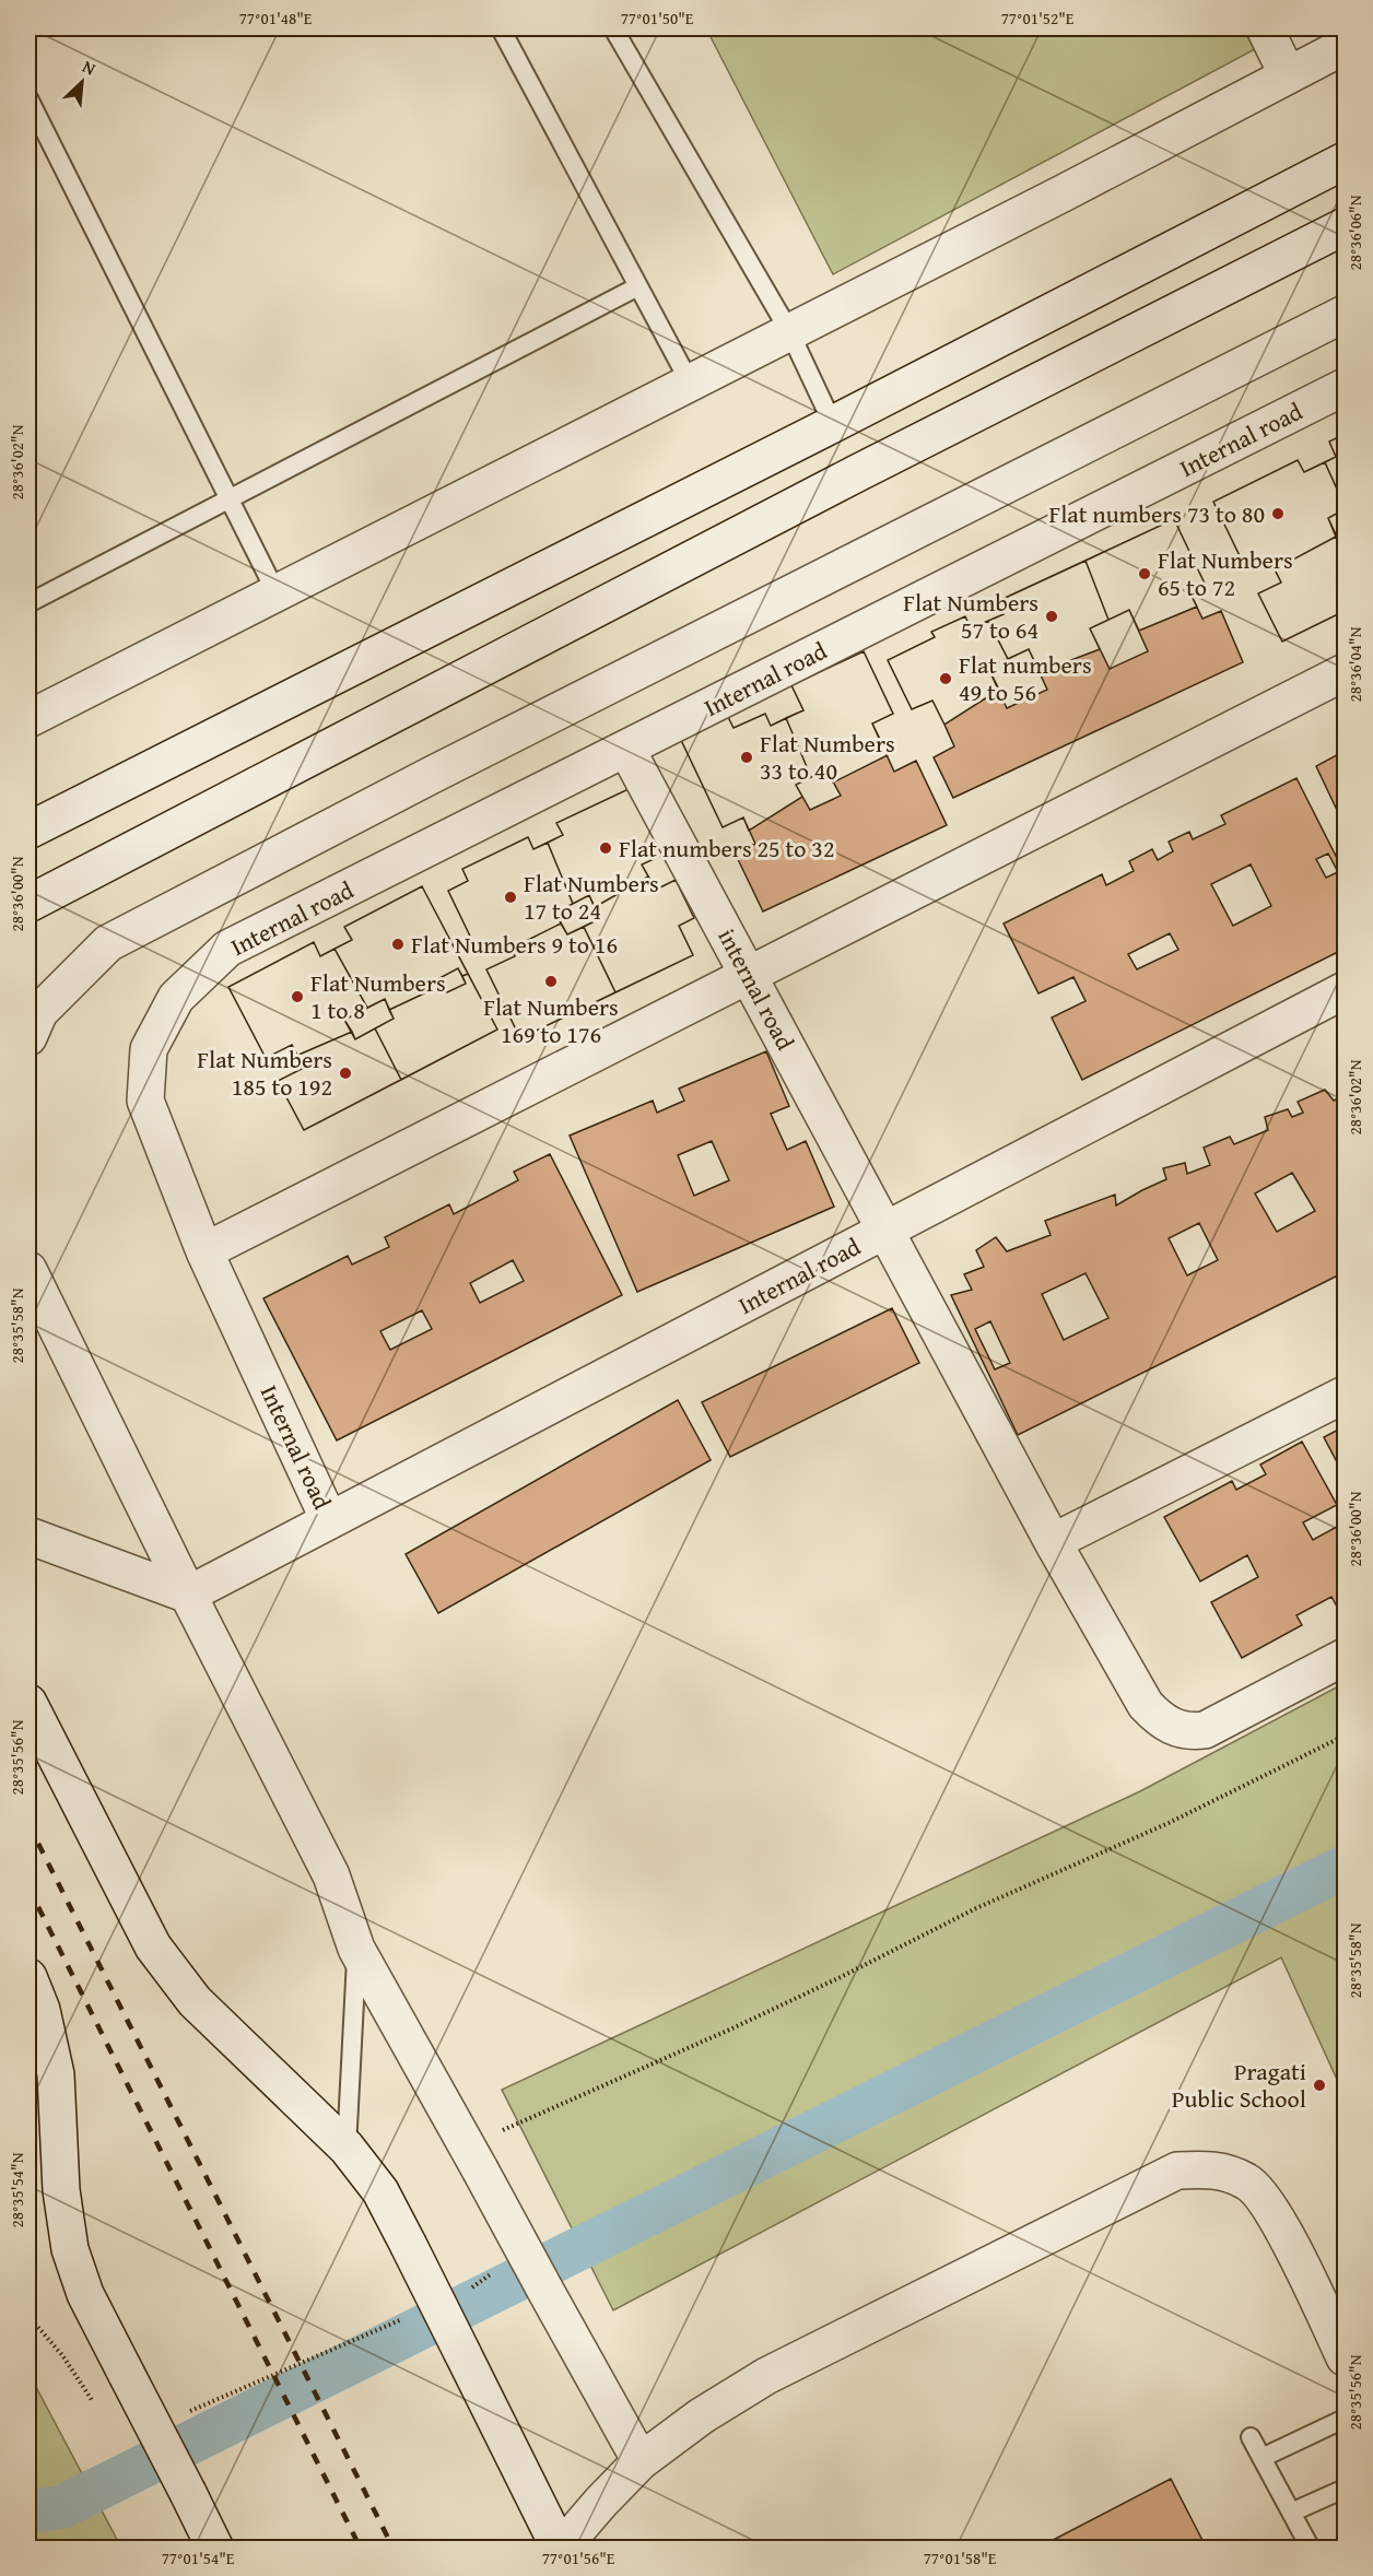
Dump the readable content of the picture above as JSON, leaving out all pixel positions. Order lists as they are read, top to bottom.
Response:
{
  "streets": {
    "street": ["Internal road", "internal road"]
  },
  "crossings": [
    ["Internal road", "internal road"]
  ],
  "places": [
    "Flat numbers 73 to 80",
    "Flat Numbers 65 to 72",
    "Flat Numbers 57 to 64",
    "Flat numbers 49 to 56",
    "Flat Numbers 33 to 40",
    "Flat numbers 25 to 32",
    "Flat Numbers 17 to 24",
    "Flat Numbers 9 to 16",
    "Flat Numbers 169 to 176",
    "Flat Numbers 1 to 8",
    "Flat Numbers 185 to 192",
    "Pragati Public School"
  ],
  "north": "top right",
  "coordinates": [
    "77°01'48\"E",
    "77°01'50\"E",
    "77°01'52\"E",
    "28°36'06\"N",
    "28°36'02\"N",
    "28°36'04\"N",
    "28°36'00\"N",
    "28°35'58\"N",
    "28°35'56\"N",
    "28°35'54\"N",
    "77°01'54\"E",
    "77°01'56\"E",
    "77°01'58\"E"
  ]
}
